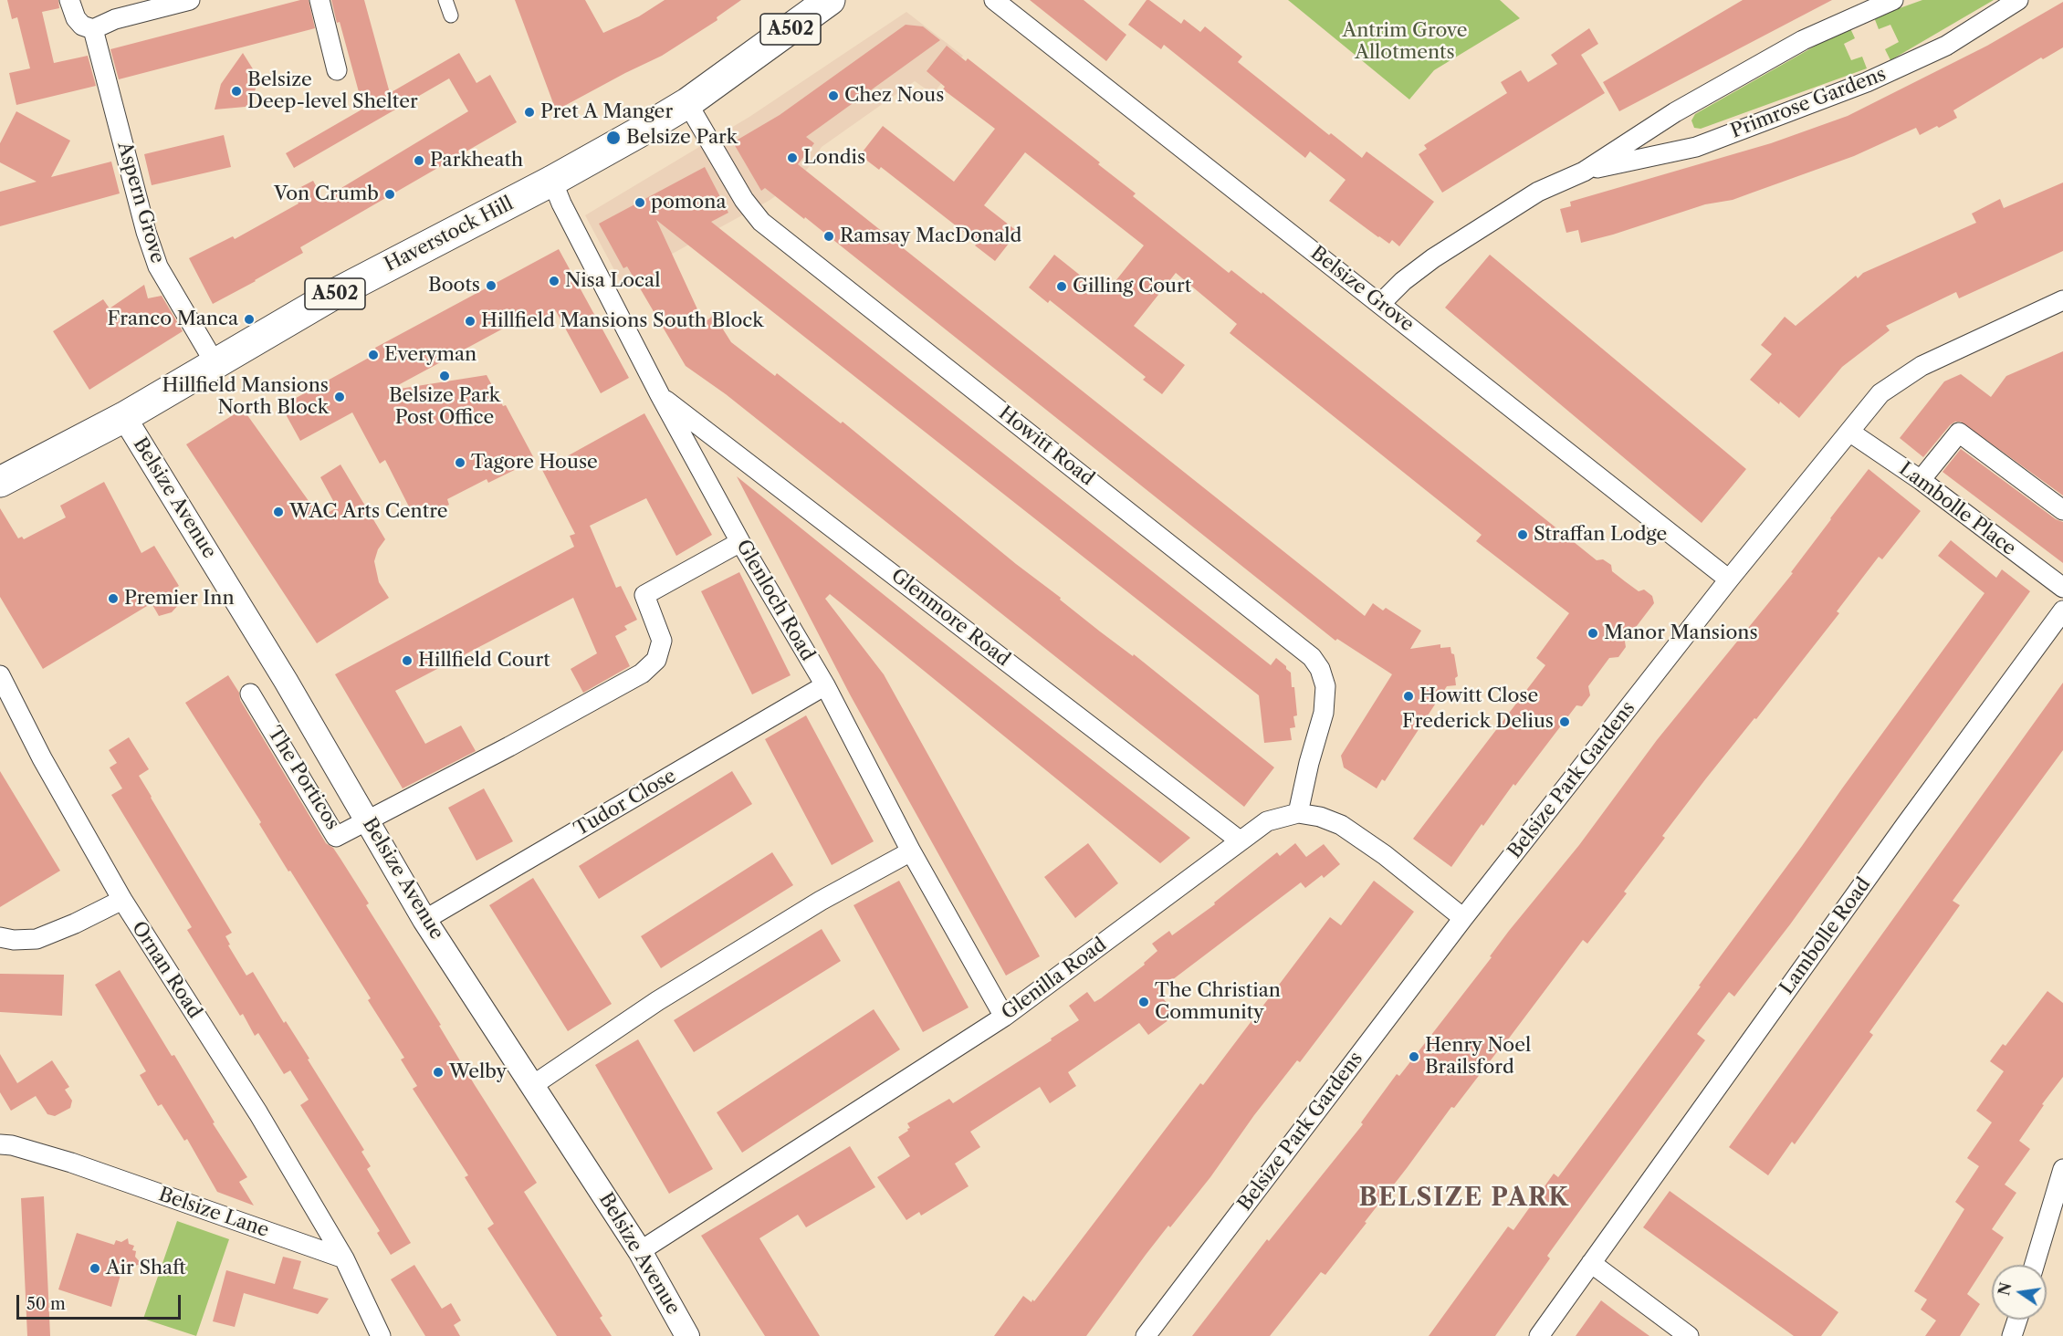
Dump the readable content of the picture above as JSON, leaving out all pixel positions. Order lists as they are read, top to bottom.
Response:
{
  "streets": {
    "main road": ["A502", "Haverstock Hill"],
    "street": [
      "Primrose Gardens",
      "Aspern Grove",
      "Belsize Grove",
      "Howitt Road",
      "Belsize Avenue",
      "Lambolle Place",
      "Glenloch Road",
      "Glenmore Road",
      "The Porticos",
      "Belsize Park Gardens",
      "Tudor Close",
      "Lambolle Road",
      "Ornan Road",
      "Glenilla Road",
      "Belsize Lane"
    ]
  },
  "crossings": [
    ["Primrose Gardens", "Belsize Grove"],
    ["Aspern Grove", "Haverstock Hill"],
    ["Haverstock Hill", "Howitt Road"],
    ["Haverstock Hill", "Belsize Avenue"],
    ["Haverstock Hill", "Glenloch Road"],
    ["Belsize Grove", "Belsize Park Gardens"],
    ["Howitt Road", "Glenilla Road"],
    ["Belsize Avenue", "The Porticos"],
    ["Belsize Avenue", "Tudor Close"],
    ["Belsize Avenue", "Glenilla Road"],
    ["Lambolle Place", "Belsize Park Gardens"],
    ["Glenloch Road", "Glenmore Road"],
    ["Glenloch Road", "Tudor Close"],
    ["Glenloch Road", "Glenilla Road"],
    ["Glenmore Road", "Glenilla Road"],
    ["Belsize Park Gardens", "Glenilla Road"],
    ["Ornan Road", "Belsize Lane"]
  ],
  "districts": ["BELSIZE PARK"],
  "parks": ["Antrim Grove Allotments"],
  "places": [
    "Belsize Deep-level Shelter",
    "Chez Nous",
    "Pret A Manger",
    "Belsize Park",
    "Londis",
    "Parkheath",
    "Von Crumb",
    "pomona",
    "Ramsay MacDonald",
    "Nisa Local",
    "Boots",
    "Gilling Court",
    "Franco Manca",
    "Hillfield Mansions South Block",
    "Everyman",
    "Belsize Park Post Office",
    "Hillfield Mansions North Block",
    "Tagore House",
    "WAC Arts Centre",
    "Straffan Lodge",
    "Premier Inn",
    "Manor Mansions",
    "Hillfield Court",
    "Howitt Close",
    "Frederick Delius",
    "The Christian Community",
    "Henry Noel Brailsford",
    "Welby",
    "Air Shaft"
  ],
  "scale_bar": "50 m",
  "north": "left"
}
